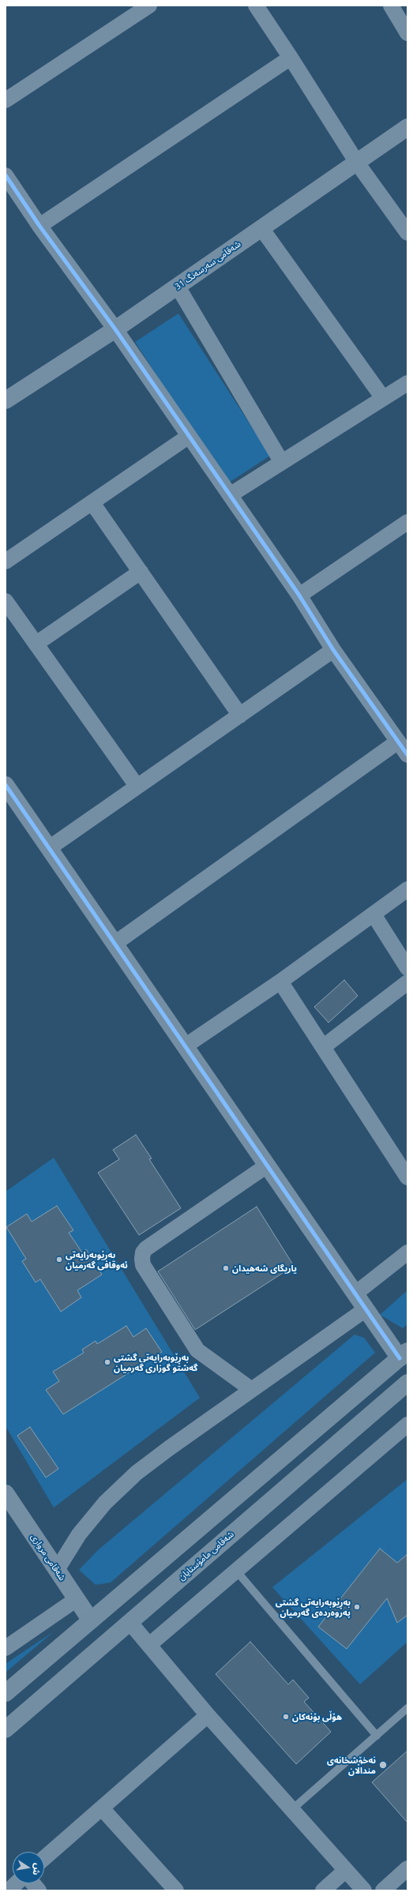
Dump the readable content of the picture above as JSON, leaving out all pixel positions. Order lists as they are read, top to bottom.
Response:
{
  "streets": {
    "main road": ["شەقامی مامۆستایان"],
    "street": ["شەقامی سەرسەنگ 31", "شەقامی مرواری"]
  },
  "places": [
    "بەڕێوبەرایەتی ئەوقافی گەرمیان",
    "یاریگای شەهیدان",
    "بەڕێوبەرایەتی گشتی گەشتو گوزاری گەرمیان",
    "بەڕێوبەرایەتی گشتی پەروەردەی گەرمیان",
    "هۆڵی بۆنەکان",
    "نەخۆشخانەی منداڵان"
  ],
  "north": "right"
}
